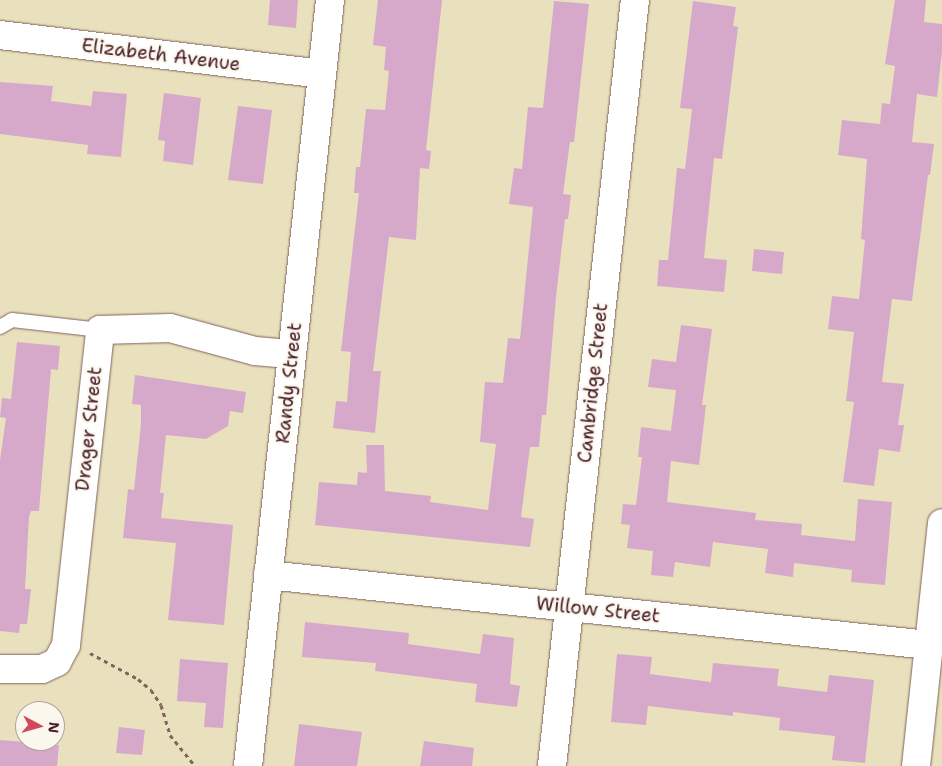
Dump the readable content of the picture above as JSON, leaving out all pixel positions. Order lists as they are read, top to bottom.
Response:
{
  "streets": {
    "street": [
      "Elizabeth Avenue",
      "Randy Street",
      "Cambridge Street",
      "Drager Street",
      "Willow Street"
    ]
  },
  "crossings": [
    ["Elizabeth Avenue", "Randy Street"],
    ["Randy Street", "Willow Street"],
    ["Cambridge Street", "Willow Street"]
  ],
  "north": "right"
}
